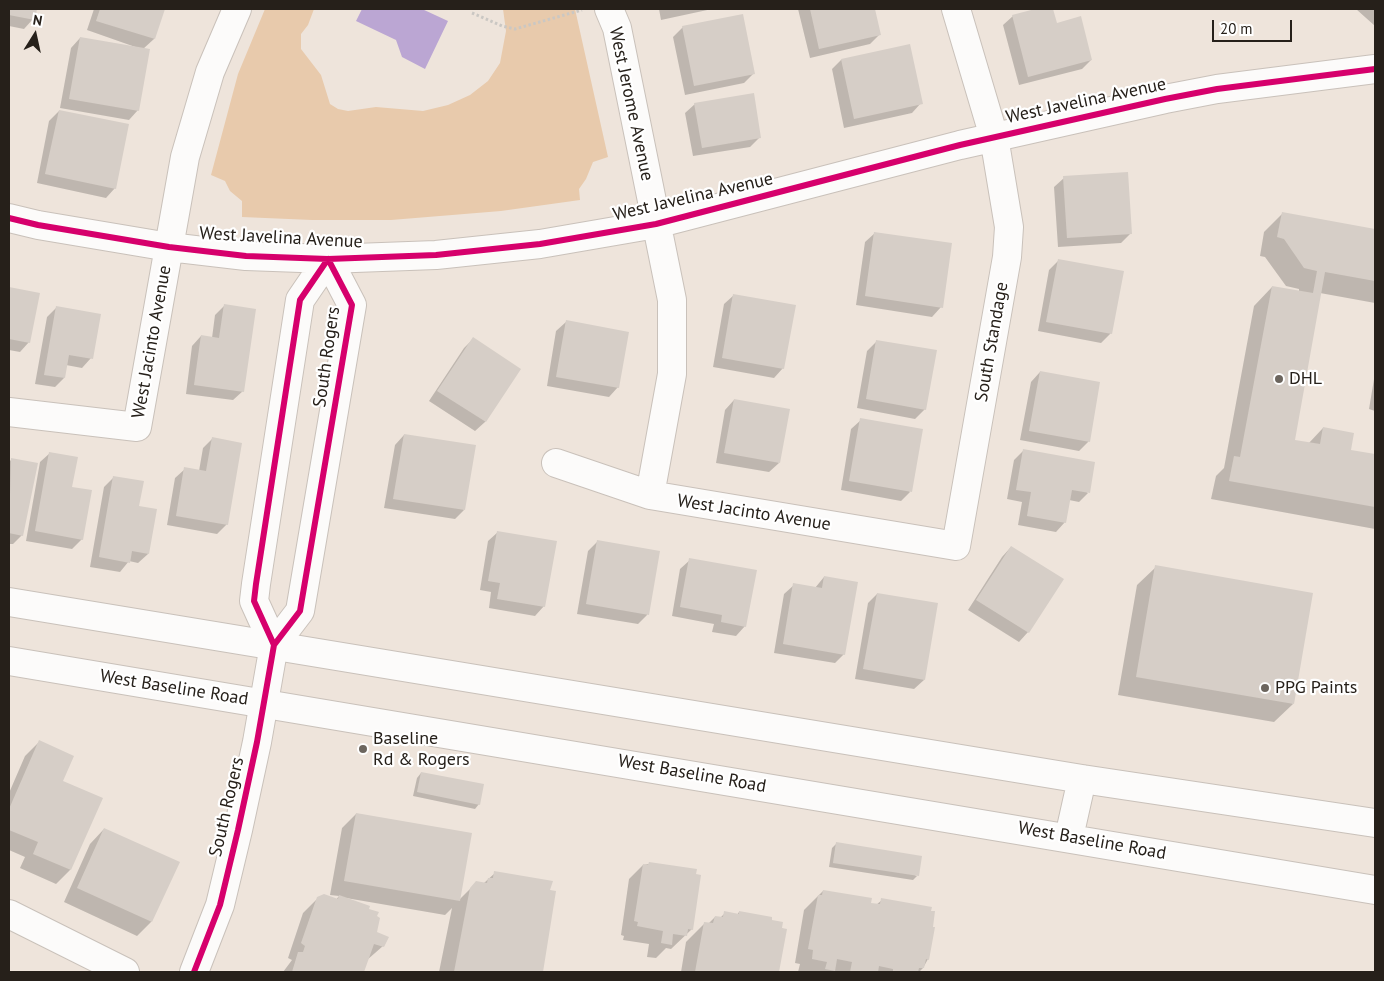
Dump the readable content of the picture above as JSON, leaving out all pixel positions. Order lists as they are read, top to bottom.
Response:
{
  "streets": {
    "street": [
      "West Javelina Avenue",
      "West Jerome Avenue",
      "West Jacinto Avenue",
      "South Standage",
      "South Rogers",
      "West Baseline Road"
    ]
  },
  "crossings": [
    ["West Javelina Avenue", "West Jerome Avenue"],
    ["West Javelina Avenue", "West Jacinto Avenue"],
    ["West Javelina Avenue", "South Standage"],
    ["West Javelina Avenue", "South Rogers"],
    ["West Jerome Avenue", "West Jacinto Avenue"],
    ["West Jacinto Avenue", "South Standage"],
    ["South Rogers", "West Baseline Road"]
  ],
  "places": ["DHL", "PPG Paints", "Baseline Rd & Rogers"],
  "scale_bar": "20 m",
  "north": "top"
}
